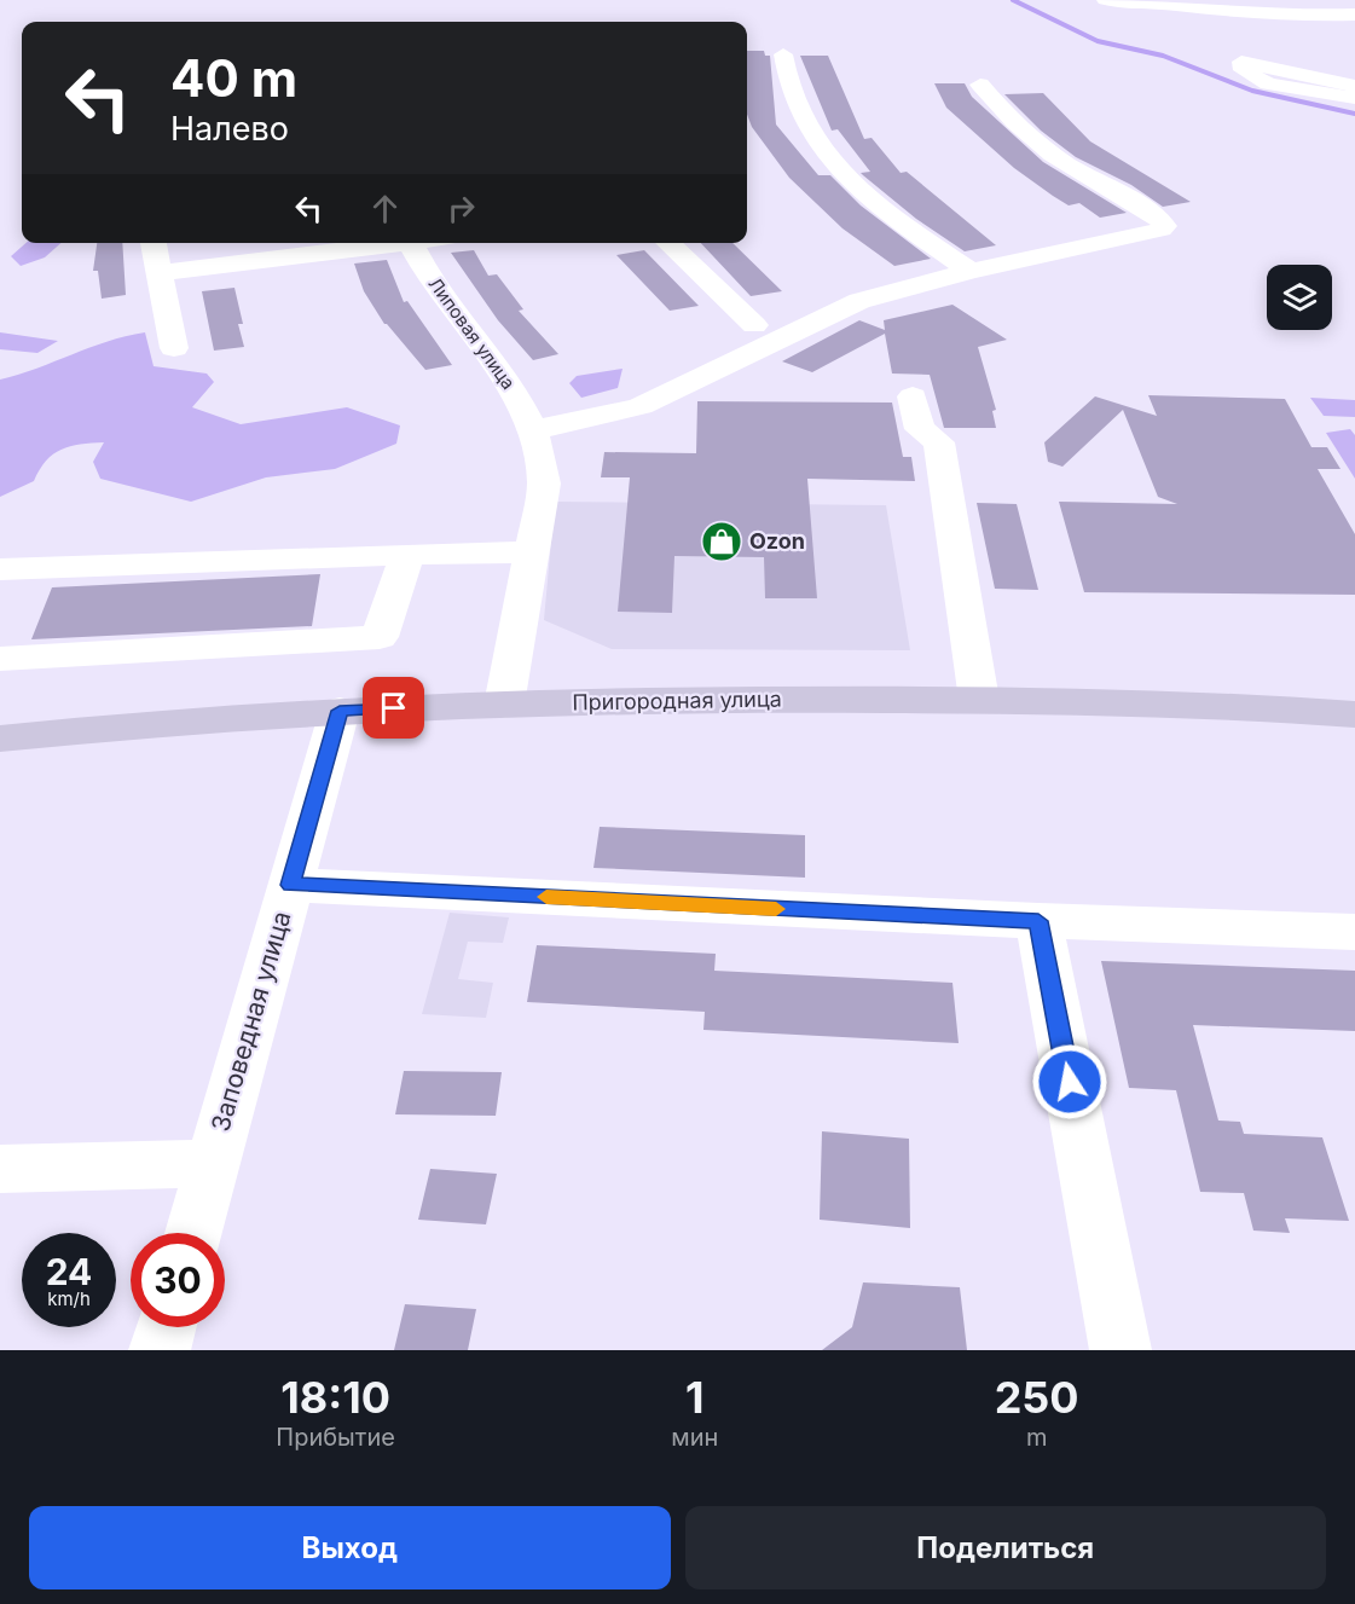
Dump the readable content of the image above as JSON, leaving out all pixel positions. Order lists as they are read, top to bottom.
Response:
{
  "streets": {
    "main road": ["Пригородная улица"],
    "street": ["Липовая улица", "Заповедная улица"]
  },
  "crossings": [
    ["Липовая улица", "Пригородная улица"],
    ["Пригородная улица", "Заповедная улица"]
  ],
  "places": {
    "shop": ["Ozon"]
  },
  "page": {
    "turn": ["40 m", "Налево"],
    "speed": "24 km/h",
    "limit": "30",
    "eta": [
      "18:10",
      "Прибытие",
      "1",
      "мин",
      "250",
      "m"
    ],
    "buttons": ["Выход", "Поделиться"]
  }
}
